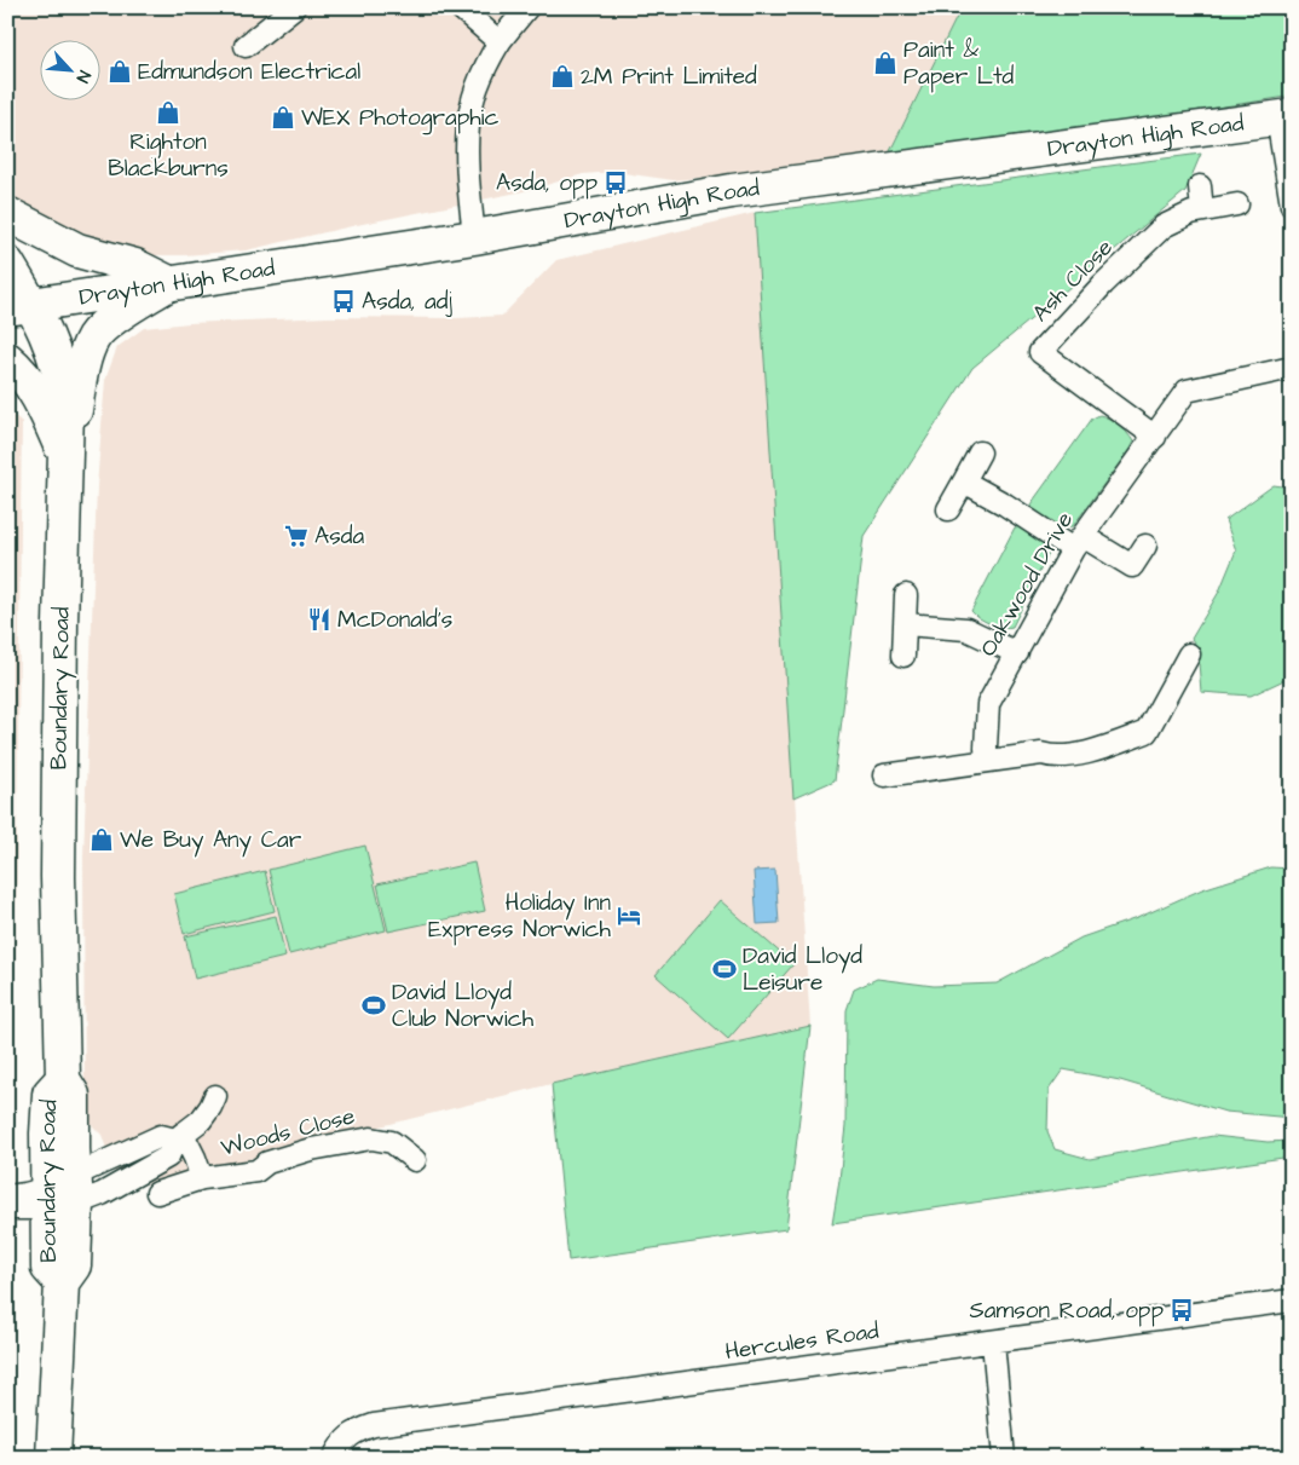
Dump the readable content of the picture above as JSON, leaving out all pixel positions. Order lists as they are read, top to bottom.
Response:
{
  "streets": {
    "main road": ["Drayton High Road", "Boundary Road"],
    "street": [
      "Ash Close",
      "Oakwood Drive",
      "Woods Close",
      "Hercules Road"
    ]
  },
  "crossings": [
    ["Drayton High Road", "Boundary Road"],
    ["Ash Close", "Oakwood Drive"],
    ["Boundary Road", "Woods Close"]
  ],
  "places": {
    "shop": [
      "Paint & Paper Ltd",
      "Edmundson Electrical",
      "2M Print Limited",
      "Righton Blackburns",
      "WEX Photographic",
      "We Buy Any Car"
    ],
    "bus stop": ["Asda, opp", "Asda, adj", "Samson Road, opp"],
    "supermarket": ["Asda"],
    "restaurant": ["McDonald's"],
    "hotel": ["Holiday Inn Express Norwich"],
    "sports": ["David Lloyd Leisure", "David Lloyd Club Norwich"]
  },
  "north": "bottom right"
}
